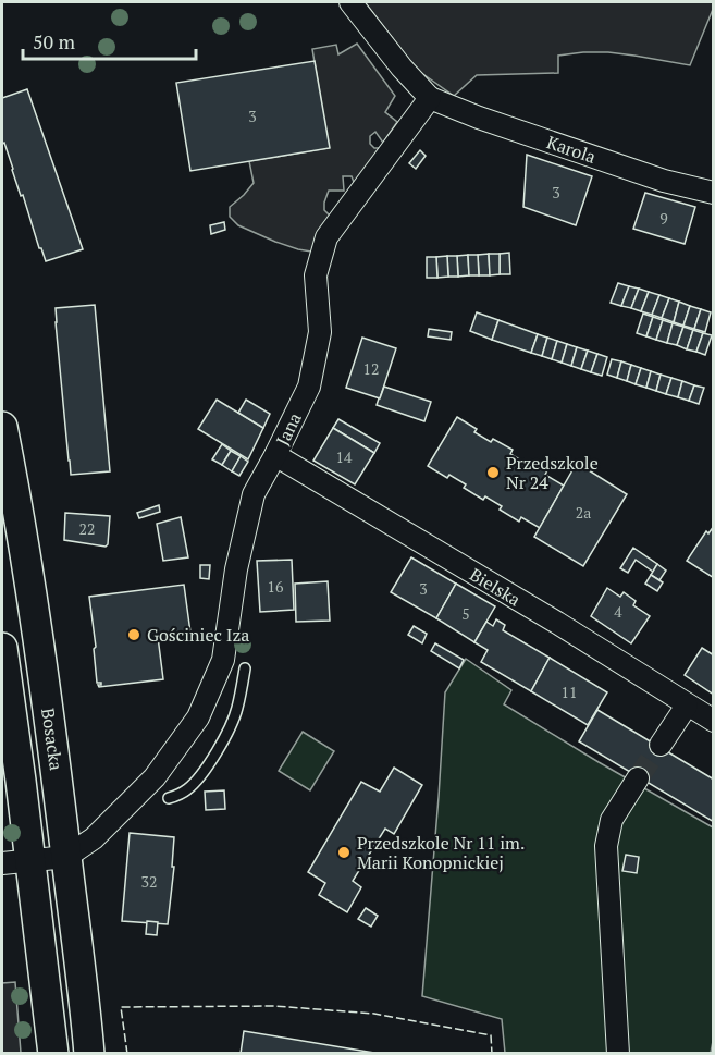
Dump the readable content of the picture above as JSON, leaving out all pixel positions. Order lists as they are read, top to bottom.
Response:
{
  "streets": {
    "street": [
      "Karola",
      "Jana",
      "Bielska",
      "Bosacka"
    ]
  },
  "crossings": [
    ["Karola", "Jana"],
    ["Jana", "Bielska"],
    ["Jana", "Bosacka"]
  ],
  "places": ["Przedszkole Nr 24", "Gościniec Iza", "Przedszkole Nr 11 im. Marii Konopnickiej"],
  "house_numbers": [
    "3",
    "3",
    "9",
    "12",
    "14",
    "2a",
    "22",
    "16",
    "3",
    "4",
    "5",
    "11",
    "32"
  ],
  "scale_bar": "50 m"
}
